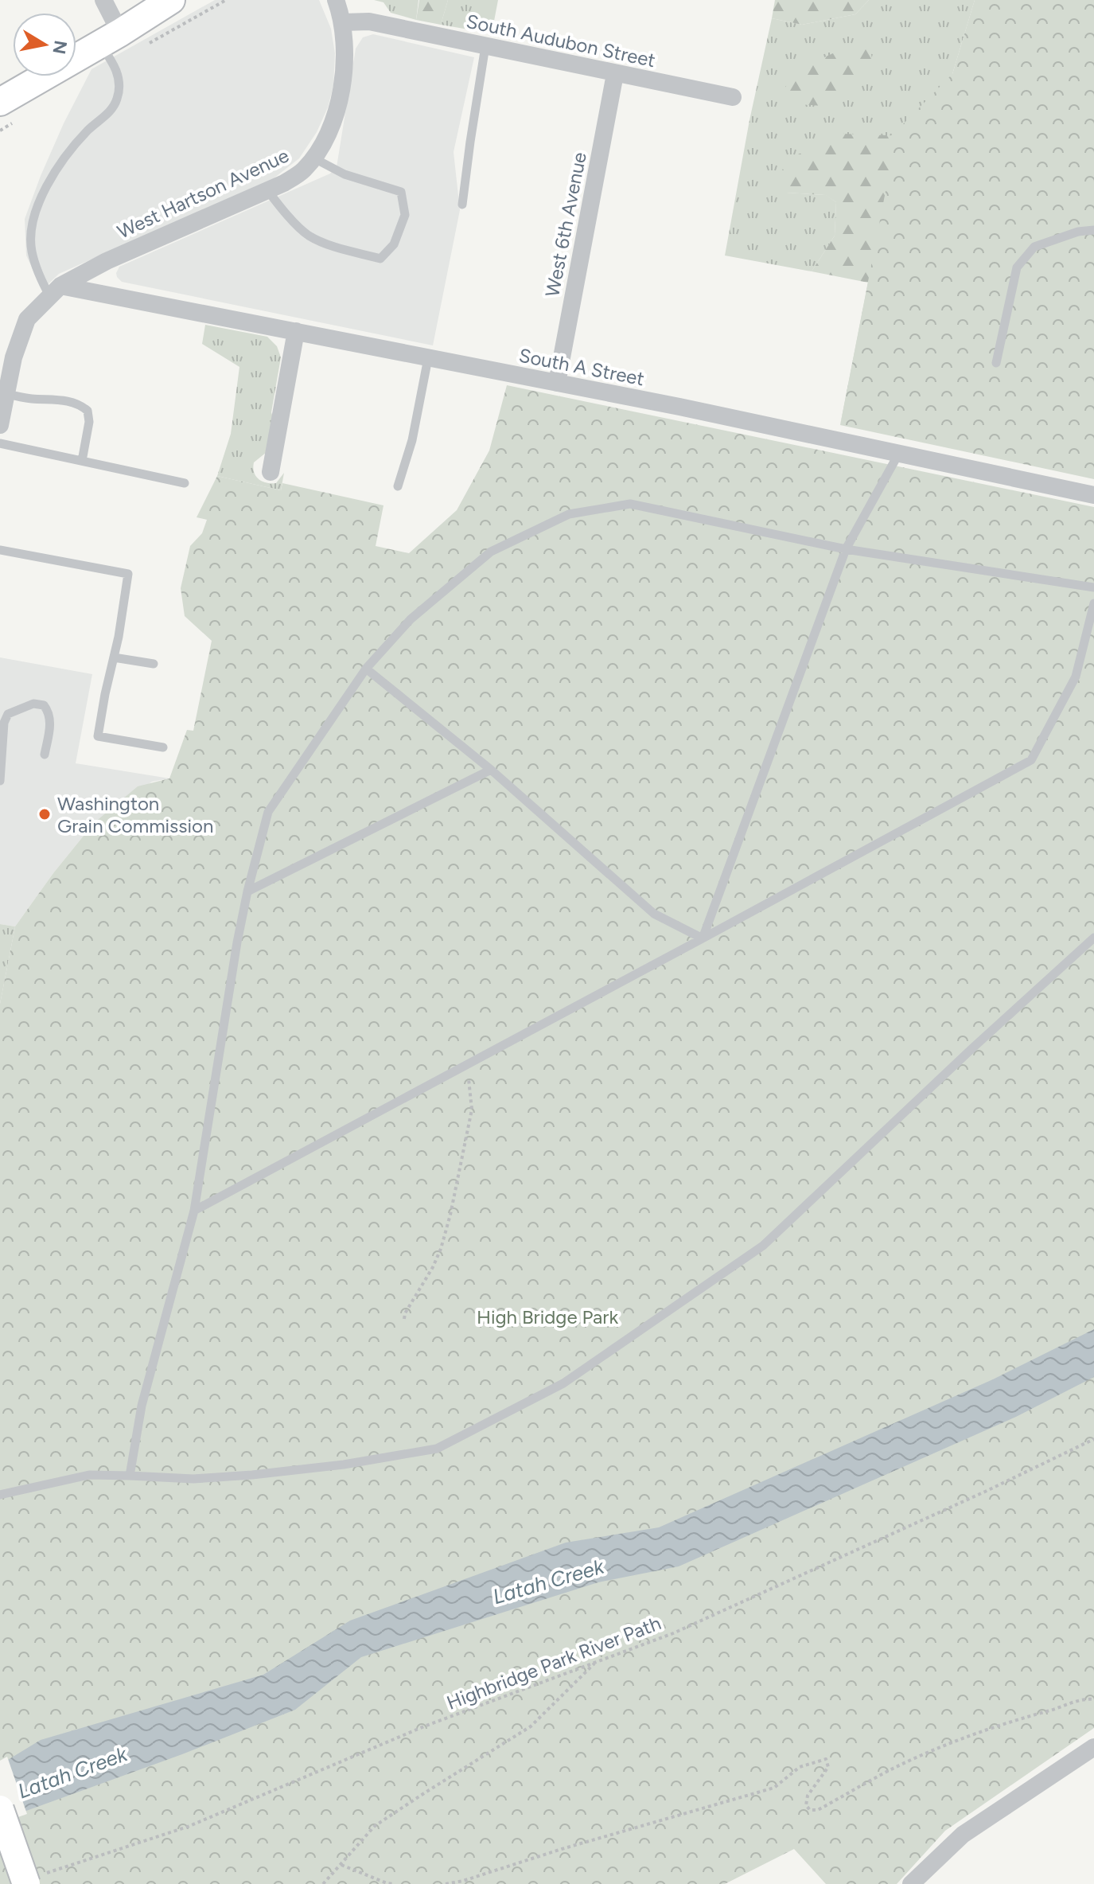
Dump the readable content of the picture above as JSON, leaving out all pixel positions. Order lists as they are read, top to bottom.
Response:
{
  "streets": {
    "street": [
      "South Audubon Street",
      "West Hartson Avenue",
      "West 6th Avenue",
      "South A Street"
    ],
    "path": ["Highbridge Park River Path"]
  },
  "crossings": [
    ["South Audubon Street", "West Hartson Avenue"],
    ["South Audubon Street", "West 6th Avenue"],
    ["West Hartson Avenue", "South A Street"],
    ["West 6th Avenue", "South A Street"]
  ],
  "water": ["Latah Creek"],
  "parks": ["High Bridge Park"],
  "places": ["Washington Grain Commission"],
  "north": "right"
}
